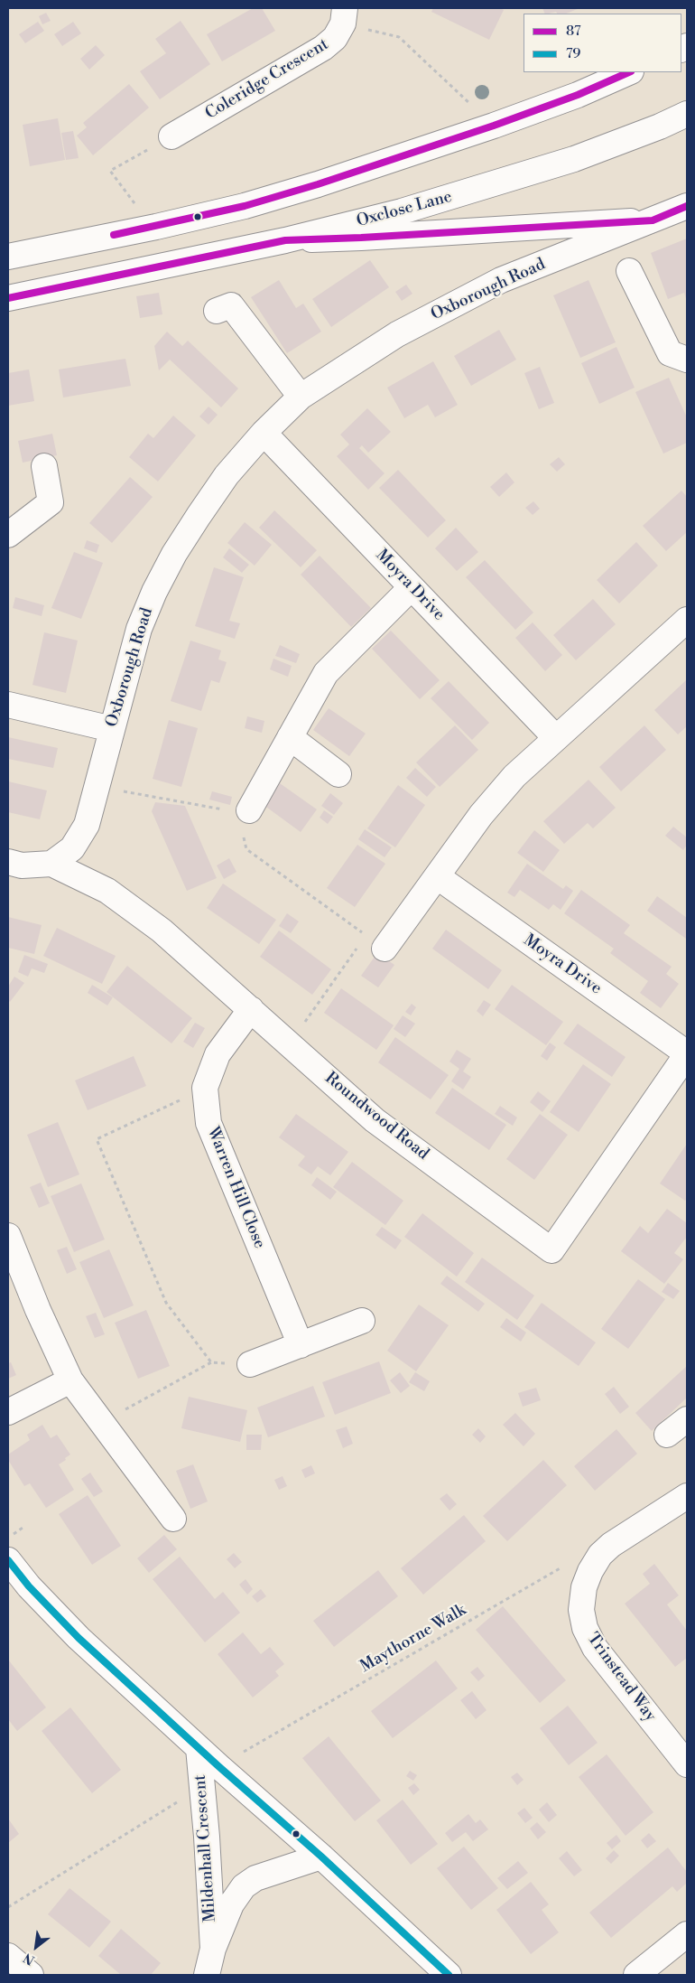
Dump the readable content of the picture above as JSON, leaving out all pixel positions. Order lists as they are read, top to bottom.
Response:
{
  "streets": {
    "street": [
      "Coleridge Crescent",
      "Oxclose Lane",
      "Oxborough Road",
      "Moyra Drive",
      "Roundwood Road",
      "Warren Hill Close",
      "Trinstead Way",
      "Mildenhall Crescent"
    ],
    "path": ["Maythorne Walk"]
  },
  "crossings": [
    ["Oxborough Road", "Moyra Drive"],
    ["Oxborough Road", "Roundwood Road"],
    ["Moyra Drive", "Roundwood Road"],
    ["Roundwood Road", "Warren Hill Close"]
  ],
  "lines": ["transit line 87", "transit line 79"],
  "legend": ["87", "79"],
  "north": "bottom left"
}
